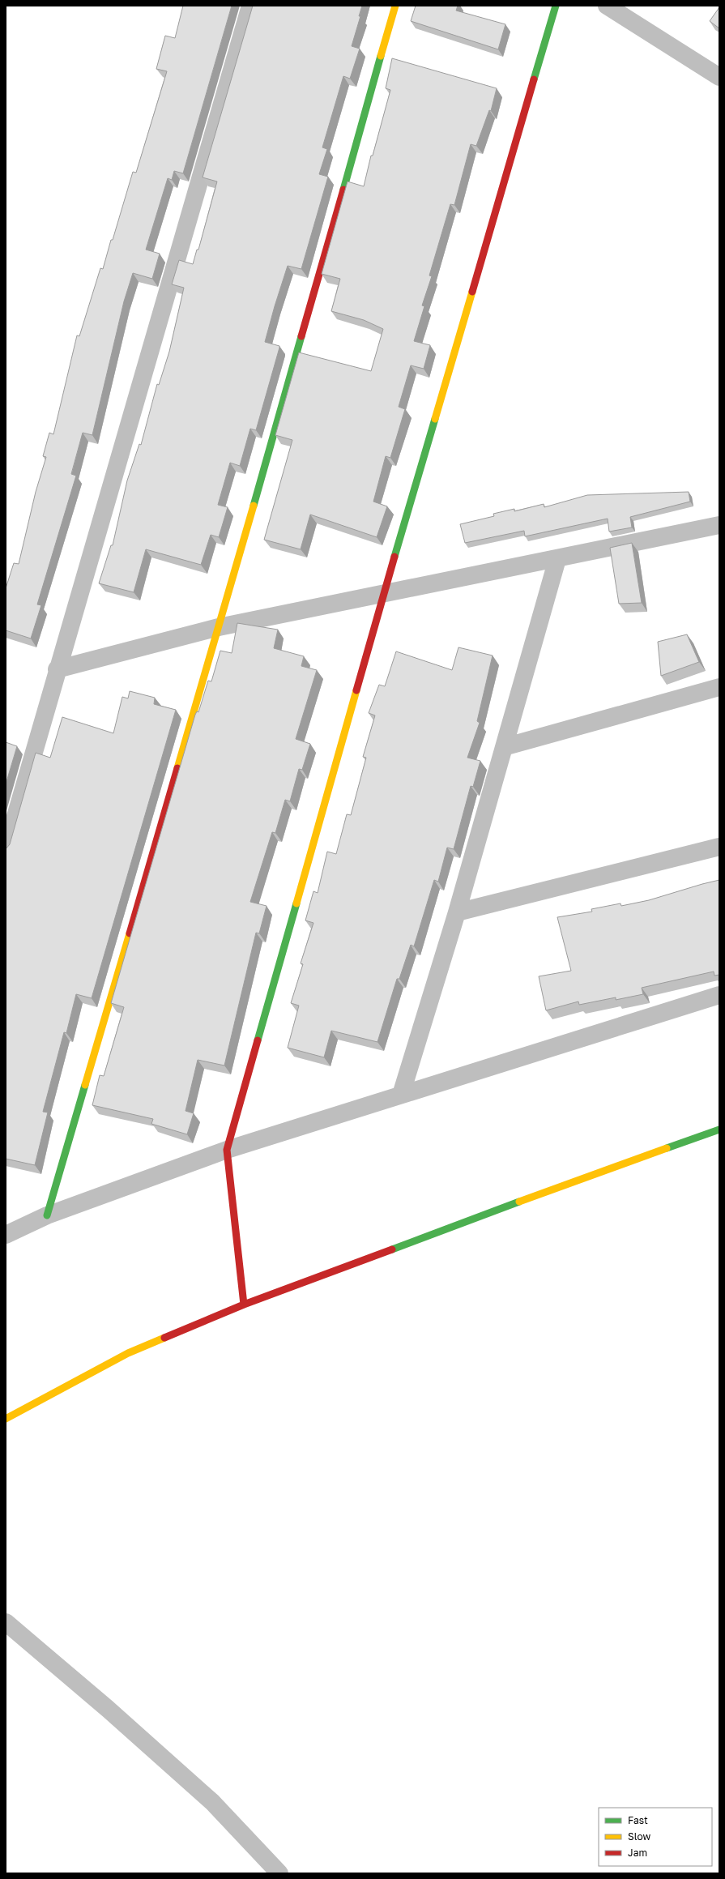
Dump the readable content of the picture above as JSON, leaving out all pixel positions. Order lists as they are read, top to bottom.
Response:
{
  "legend": ["Fast", "Slow", "Jam"]
}
